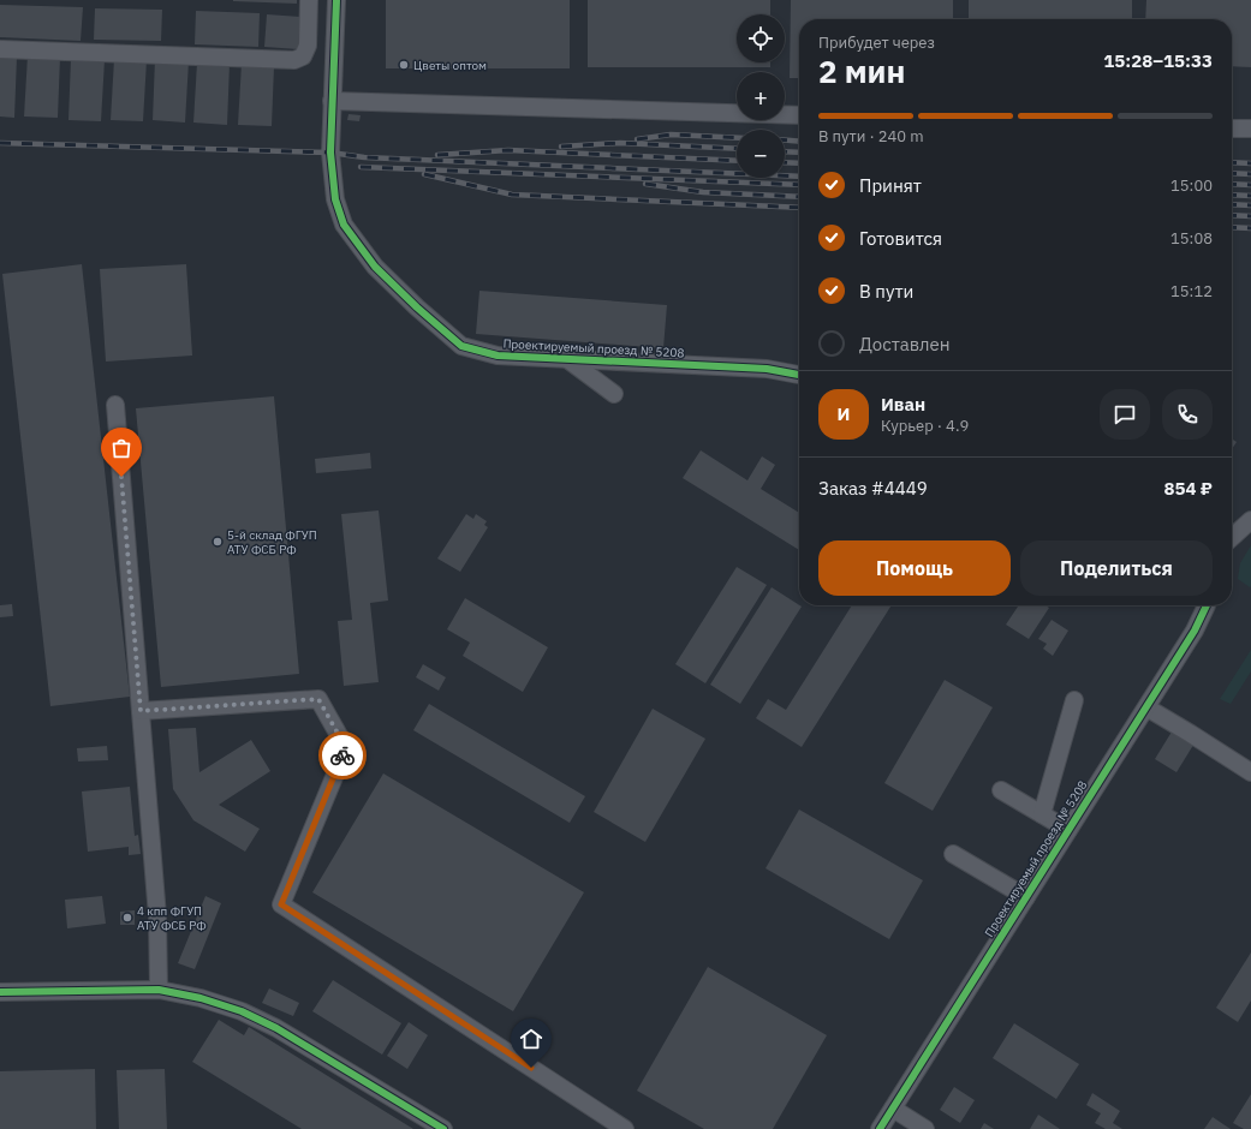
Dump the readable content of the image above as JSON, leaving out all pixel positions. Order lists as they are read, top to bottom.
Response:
{
  "streets": {
    "street": ["Проектируемый проезд № 5208"]
  },
  "places": ["Цветы оптом", "5-й склад ФГУП АТУ ФСБ РФ", "4 кпп ФГУП АТУ ФСБ РФ"],
  "page": {
    "map_buttons": ["+", "−"],
    "heading": ["2 мин", "Прибудет через", "15:28–15:33"],
    "panel": [
      "Иван",
      "Курьер · 4.9",
      "Заказ #4449",
      "854 ₽"
    ],
    "bar": "В пути · 240 m",
    "list": [
      ["Принят", "15:00"],
      ["Готовится", "15:08"],
      ["В пути", "15:12"],
      "Доставлен"
    ],
    "round": "И",
    "buttons": ["Помощь", "Поделиться"]
  }
}
